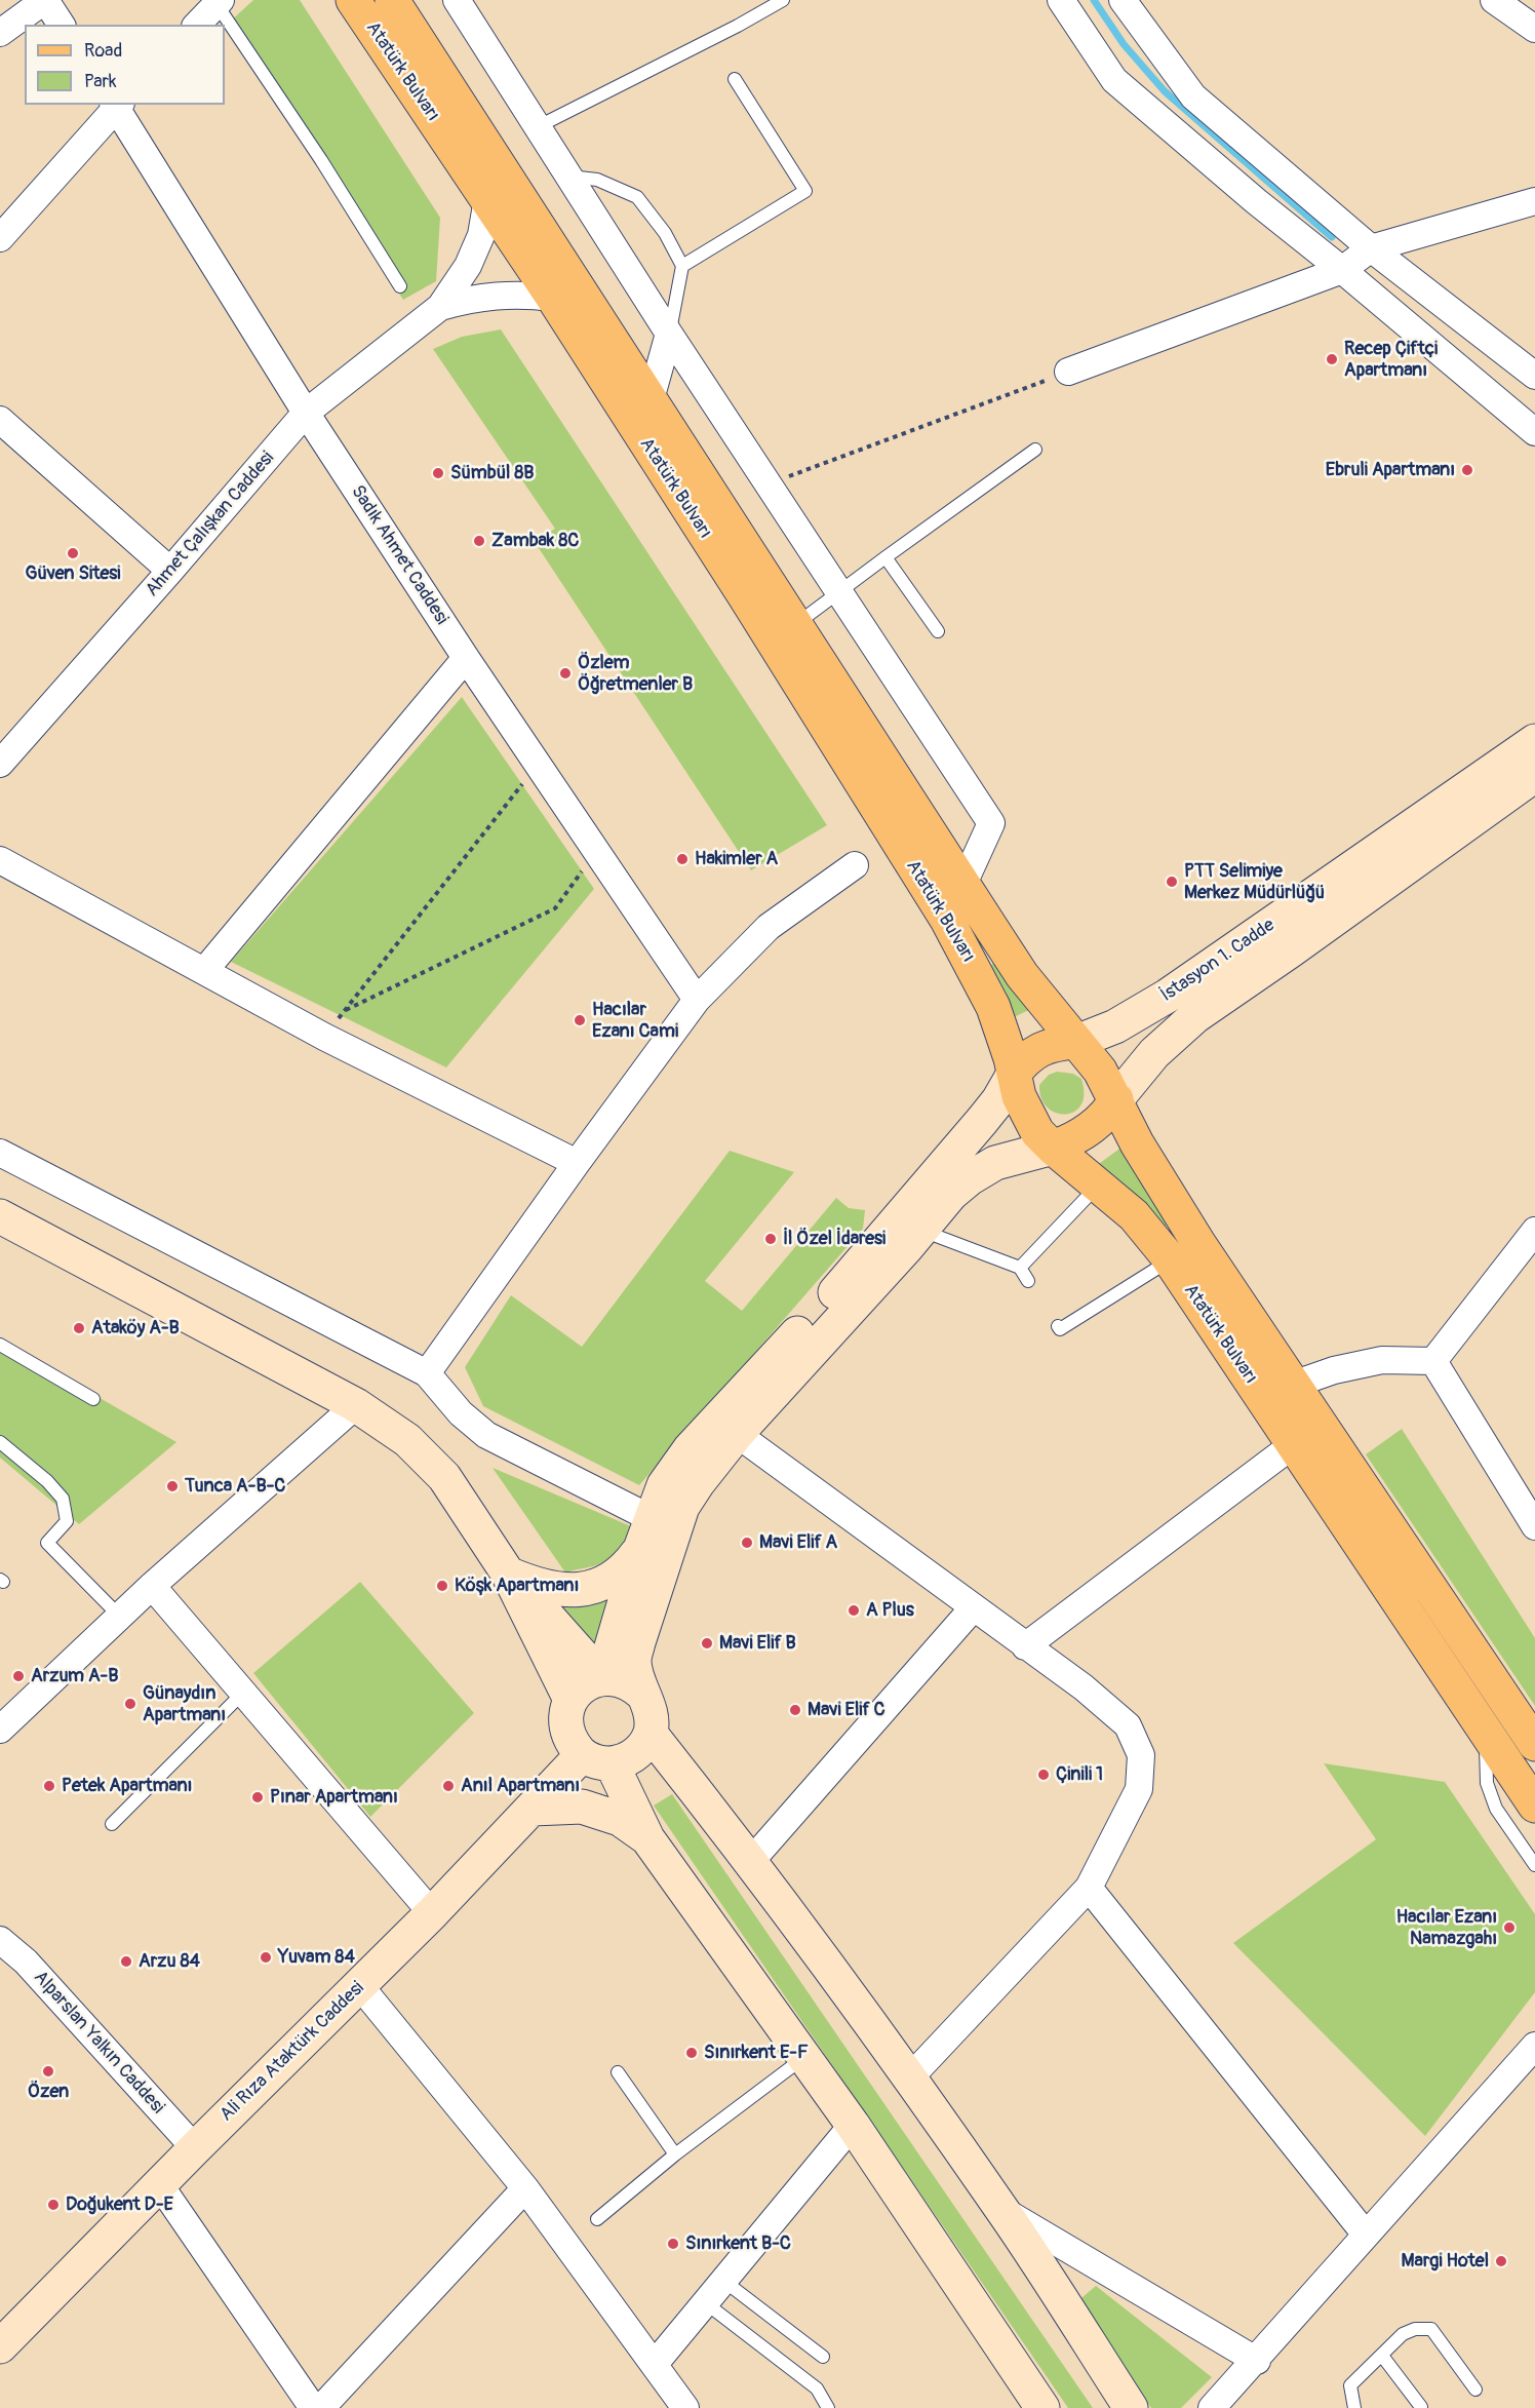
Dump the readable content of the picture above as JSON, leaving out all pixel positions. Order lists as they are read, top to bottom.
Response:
{
  "streets": {
    "main road": ["Atatürk Bulvarı", "İstasyon 1. Cadde", "Ali Rıza Ataktürk Caddesi"],
    "street": ["Ahmet Çalışkan Caddesi", "Sadık Ahmet Caddesi", "Alparslan Yalkın Caddesi"]
  },
  "crossings": [
    ["Atatürk Bulvarı", "İstasyon 1. Cadde"],
    ["Ahmet Çalışkan Caddesi", "Sadık Ahmet Caddesi"],
    ["Alparslan Yalkın Caddesi", "Ali Rıza Ataktürk Caddesi"]
  ],
  "places": [
    "Recep Çiftçi Apartmanı",
    "Ebruli Apartmanı",
    "Sümbül 8B",
    "Zambak 8C",
    "Güven Sitesi",
    "Özlem Öğretmenler B",
    "Hakimler A",
    "PTT Selimiye Merkez Müdürlüğü",
    "Hacılar Ezanı Cami",
    "İl Özel İdaresi",
    "Ataköy A-B",
    "Tunca A-B-C",
    "Mavi Elif A",
    "Köşk Apartmanı",
    "A Plus",
    "Mavi Elif B",
    "Arzum A-B",
    "Günaydın Apartmanı",
    "Mavi Elif C",
    "Çinili 1",
    "Petek Apartmanı",
    "Anıl Apartmanı",
    "Pınar Apartmanı",
    "Hacılar Ezanı Namazgahı",
    "Yuvam 84",
    "Arzu 84",
    "Sınırkent E-F",
    "Özen",
    "Doğukent D-E",
    "Sınırkent B-C",
    "Margi Hotel"
  ],
  "legend": ["Road", "Park"]
}
